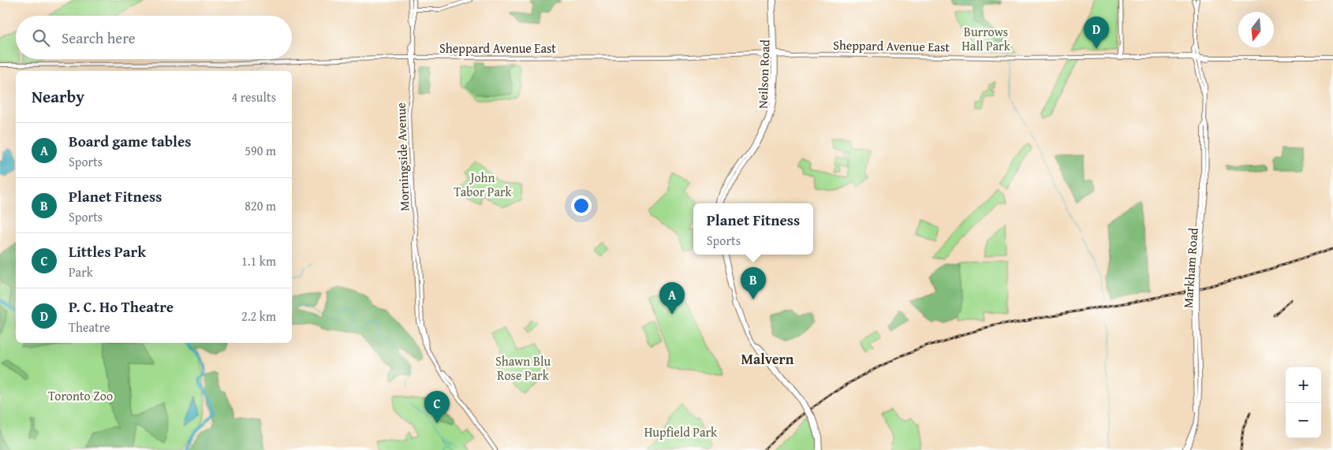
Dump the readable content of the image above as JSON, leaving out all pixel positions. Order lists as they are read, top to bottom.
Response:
{
  "streets": {
    "main road": [
      "Sheppard Avenue East",
      "Neilson Road",
      "Morningside Avenue",
      "Markham Road"
    ]
  },
  "crossings": [
    ["Sheppard Avenue East", "Neilson Road"],
    ["Sheppard Avenue East", "Morningside Avenue"],
    ["Sheppard Avenue East", "Markham Road"]
  ],
  "districts": ["Malvern"],
  "parks": [
    "Burrows Hall Park",
    "John Tabor Park",
    "Shawn Blu Rose Park",
    "Toronto Zoo",
    "Hupfield Park"
  ],
  "north": "bottom",
  "page": {
    "search": "Search here",
    "pins": [
      "D",
      "B",
      "A",
      "C"
    ],
    "heading": ["Nearby", "4 results"],
    "list": [
      {
        "mark": "A",
        "name": "Board game tables",
        "note": "Sports",
        "value": "590 m"
      },
      {
        "mark": "B",
        "name": "Planet Fitness",
        "note": "Sports",
        "value": "820 m"
      },
      {
        "mark": "C",
        "name": "Littles Park",
        "note": "Park",
        "value": "1.1 km"
      },
      {
        "mark": "D",
        "name": "P. C. Ho Theatre",
        "note": "Theatre",
        "value": "2.2 km"
      }
    ],
    "popup": ["Planet Fitness", "Sports"],
    "map_buttons": ["+", "−"]
  }
}
